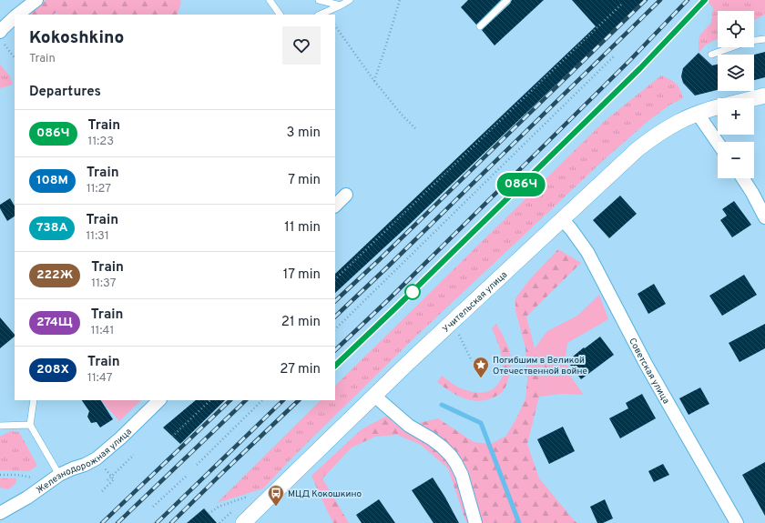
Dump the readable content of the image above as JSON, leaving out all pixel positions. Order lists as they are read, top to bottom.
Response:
{
  "streets": {
    "street": ["Учительская улица", "Советская улица", "Железнодорожная улица"]
  },
  "crossings": [
    ["Учительская улица", "Советская улица"]
  ],
  "places": {
    "place": ["Погибшим в Великой Отечественной войне"],
    "bus stop": ["МЦД Кокошкино"]
  },
  "page": {
    "on_map": "086Ч",
    "map_buttons": ["+", "−"],
    "heading": [
      ["Kokoshkino", "Train"],
      "Departures"
    ],
    "list": [
      {
        "mark": "086Ч",
        "name": "Train",
        "note": "11:23",
        "value": "3 min"
      },
      {
        "mark": "108М",
        "name": "Train",
        "note": "11:27",
        "value": "7 min"
      },
      {
        "mark": "738А",
        "name": "Train",
        "note": "11:31",
        "value": "11 min"
      },
      {
        "mark": "222Ж",
        "name": "Train",
        "note": "11:37",
        "value": "17 min"
      },
      {
        "mark": "274Щ",
        "name": "Train",
        "note": "11:41",
        "value": "21 min"
      },
      {
        "mark": "208Х",
        "name": "Train",
        "note": "11:47",
        "value": "27 min"
      }
    ]
  }
}
